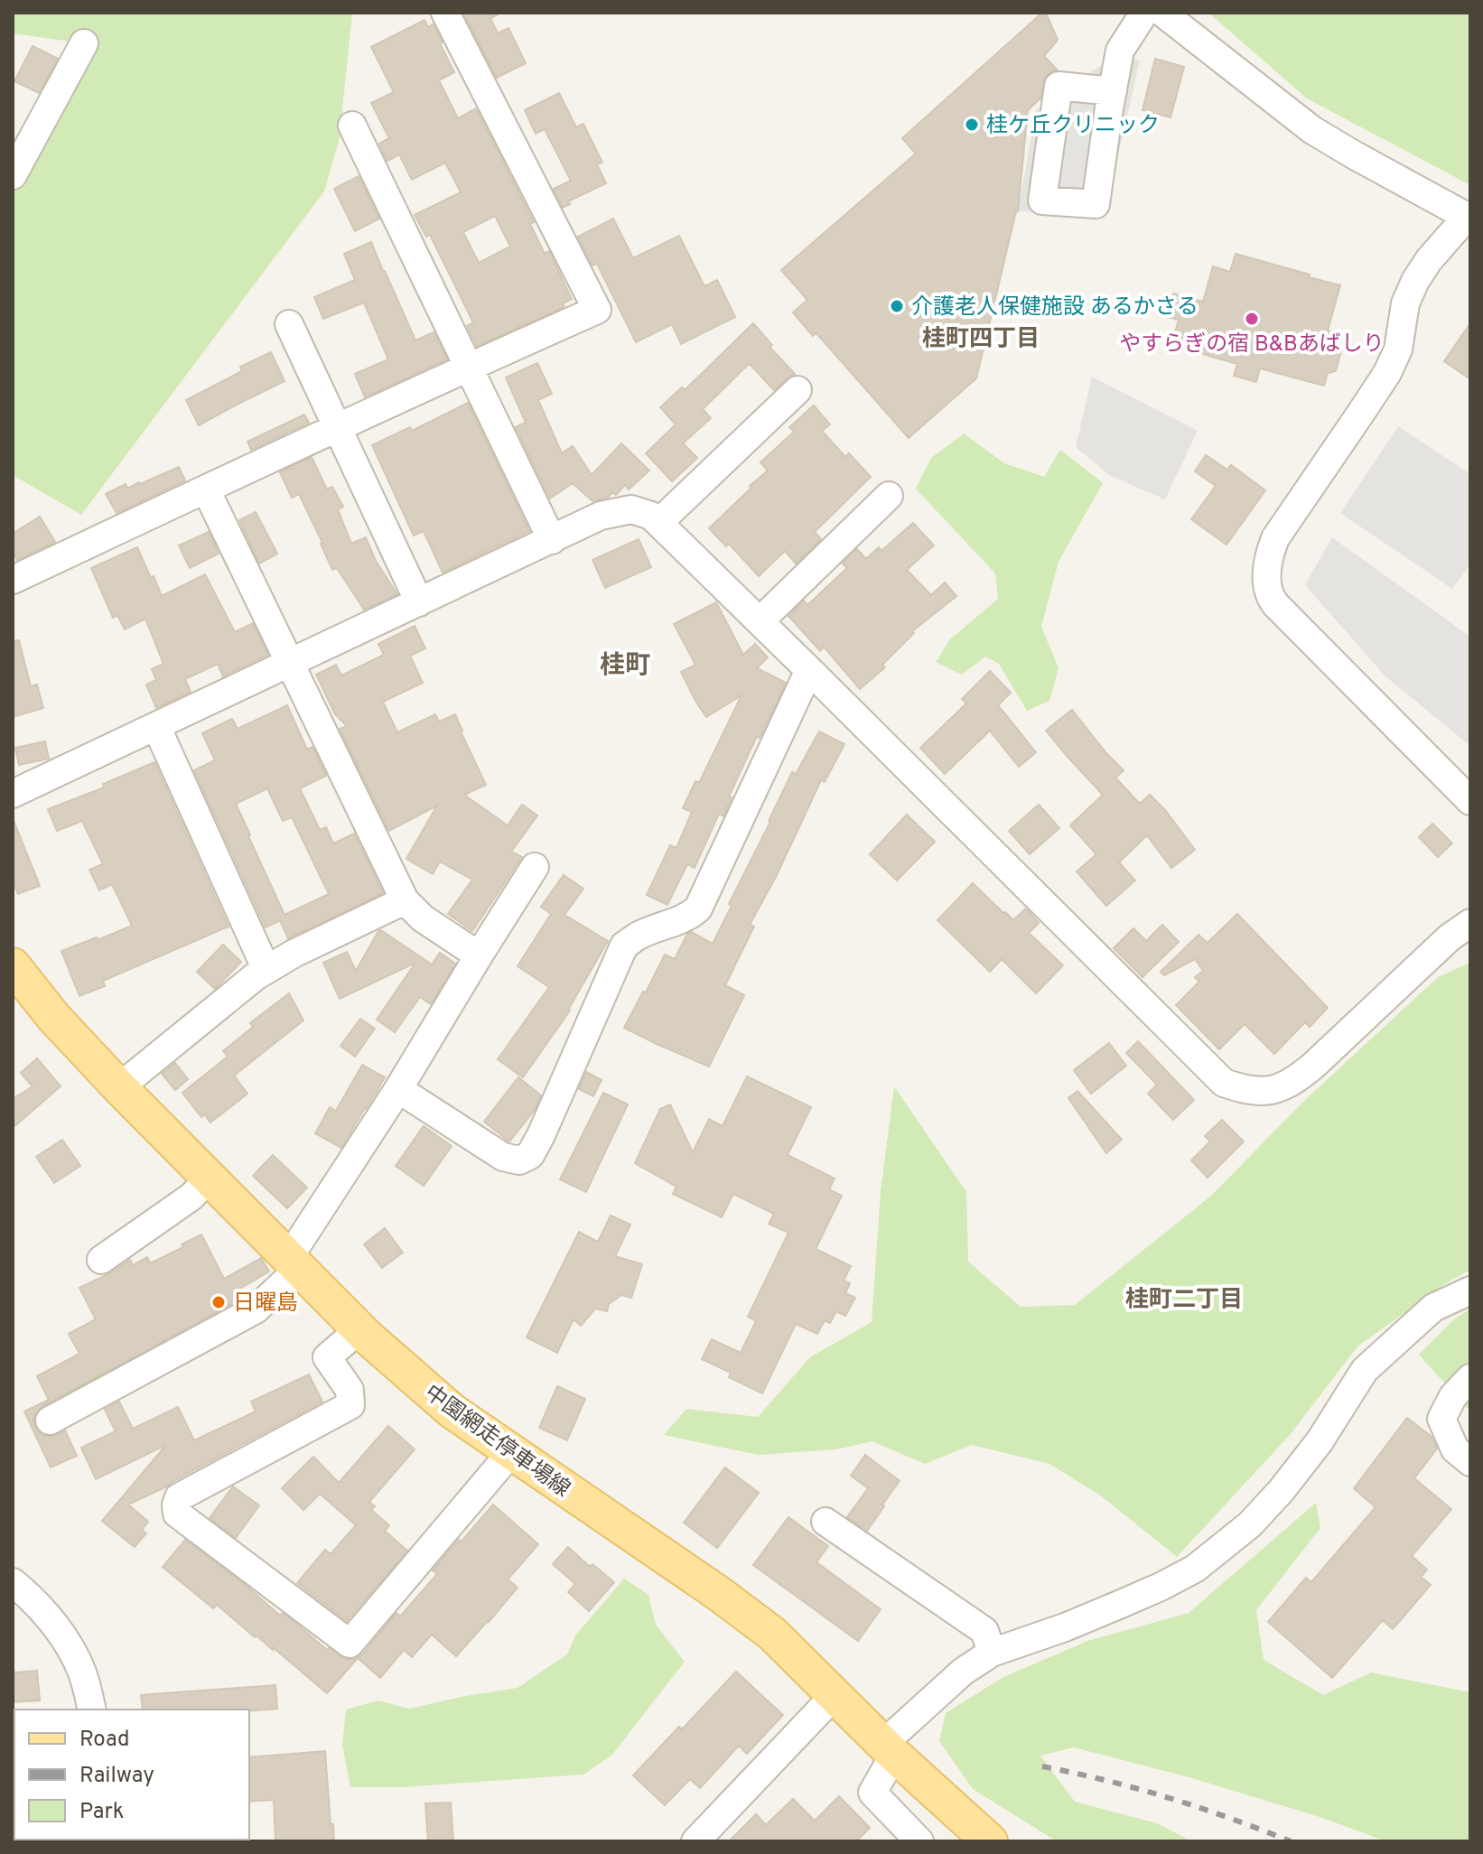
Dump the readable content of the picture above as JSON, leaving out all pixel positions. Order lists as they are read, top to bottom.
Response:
{
  "streets": {
    "main road": ["中園網走停車場線"]
  },
  "districts": ["桂町四丁目", "桂町", "桂町二丁目"],
  "places": [
    "桂ケ丘クリニック",
    "介護老人保健施設 あるかさる",
    "やすらぎの宿 B&Bあばしり",
    "日曜島"
  ],
  "legend": ["Road", "Railway", "Park"]
}
